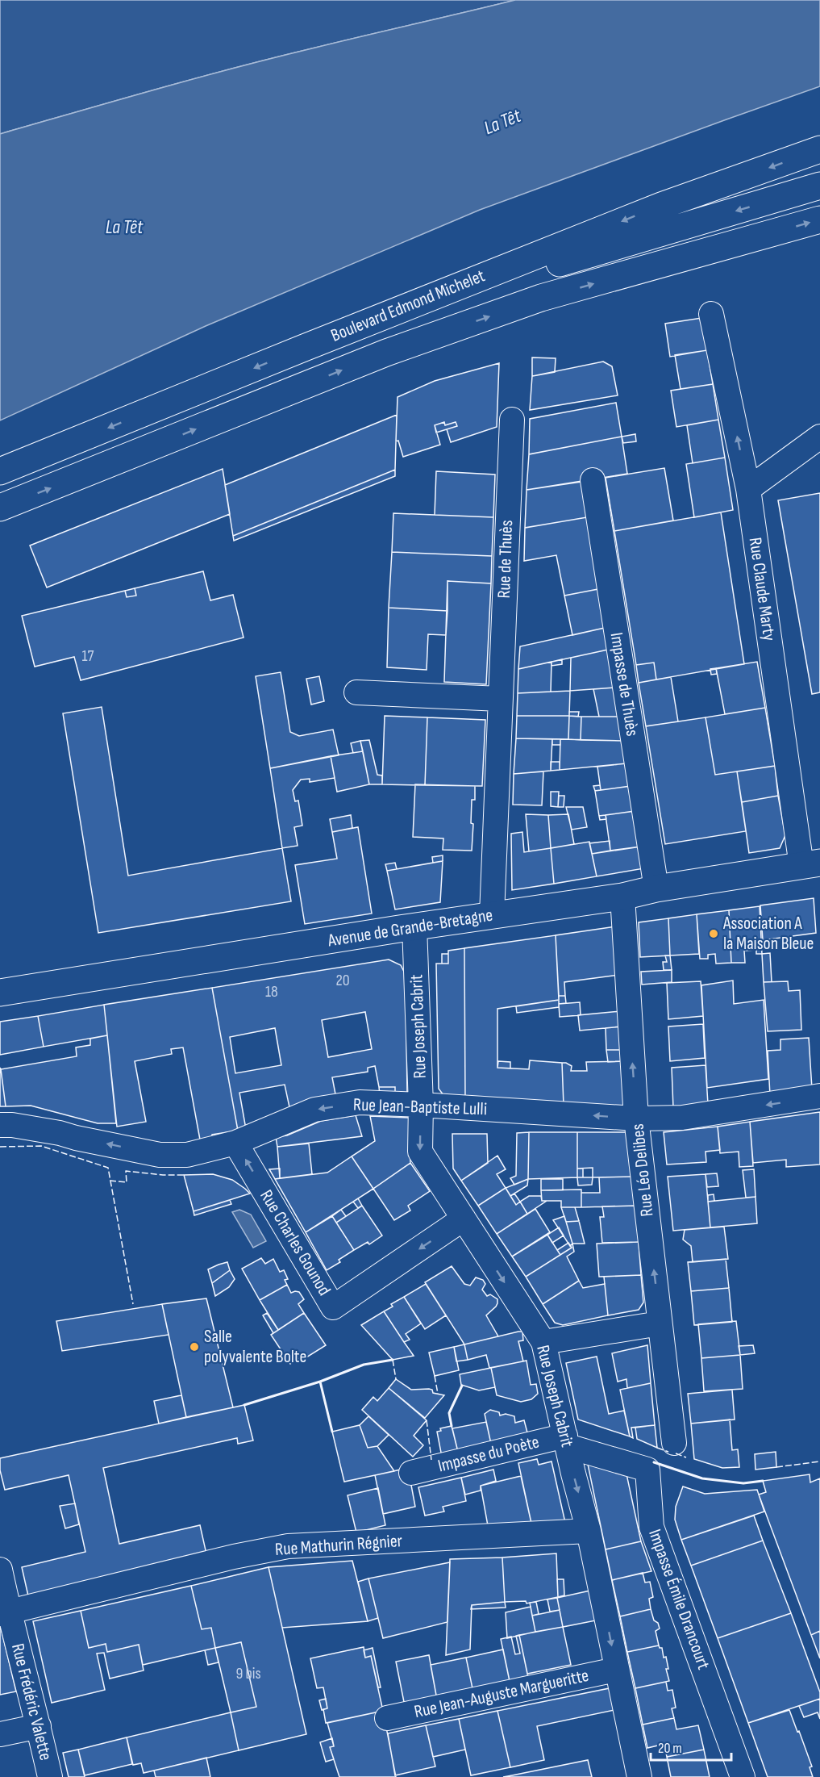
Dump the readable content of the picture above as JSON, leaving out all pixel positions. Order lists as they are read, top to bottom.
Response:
{
  "streets": {
    "main road": ["Boulevard Edmond Michelet", "Avenue de Grande-Bretagne"],
    "street": [
      "Rue de Thuès",
      "Rue Claude Marty",
      "Impasse de Thuès",
      "Rue Joseph Cabrit",
      "Rue Jean-Baptiste Lulli",
      "Rue Léo Delibes",
      "Rue Charles Gounod",
      "Impasse du Poète",
      "Rue Mathurin Régnier",
      "Impasse Émile Drancourt",
      "Rue Jean-Auguste Margueritte",
      "Rue Frédéric Valette"
    ]
  },
  "crossings": [
    ["Rue de Thuès", "Avenue de Grande-Bretagne"],
    ["Rue Claude Marty", "Avenue de Grande-Bretagne"],
    ["Impasse de Thuès", "Avenue de Grande-Bretagne"],
    ["Avenue de Grande-Bretagne", "Rue Joseph Cabrit"],
    ["Avenue de Grande-Bretagne", "Rue Léo Delibes"],
    ["Rue Joseph Cabrit", "Rue Jean-Baptiste Lulli"],
    ["Rue Joseph Cabrit", "Rue Charles Gounod"],
    ["Rue Joseph Cabrit", "Impasse du Poète"],
    ["Rue Joseph Cabrit", "Rue Mathurin Régnier"],
    ["Rue Joseph Cabrit", "Impasse Émile Drancourt"],
    ["Rue Joseph Cabrit", "Rue Jean-Auguste Margueritte"],
    ["Rue Jean-Baptiste Lulli", "Rue Léo Delibes"],
    ["Rue Jean-Baptiste Lulli", "Rue Charles Gounod"],
    ["Impasse du Poète", "Impasse Émile Drancourt"],
    ["Rue Mathurin Régnier", "Rue Frédéric Valette"]
  ],
  "one_way": ["Rue Joseph Cabrit", "Rue Jean-Baptiste Lulli", "Rue Léo Delibes"],
  "water": ["La Têt"],
  "places": ["Association A la Maison Bleue", "Salle polyvalente Bolte"],
  "house_numbers": [
    "17",
    "20",
    "18",
    "9 bis"
  ],
  "scale_bar": "20 m"
}
